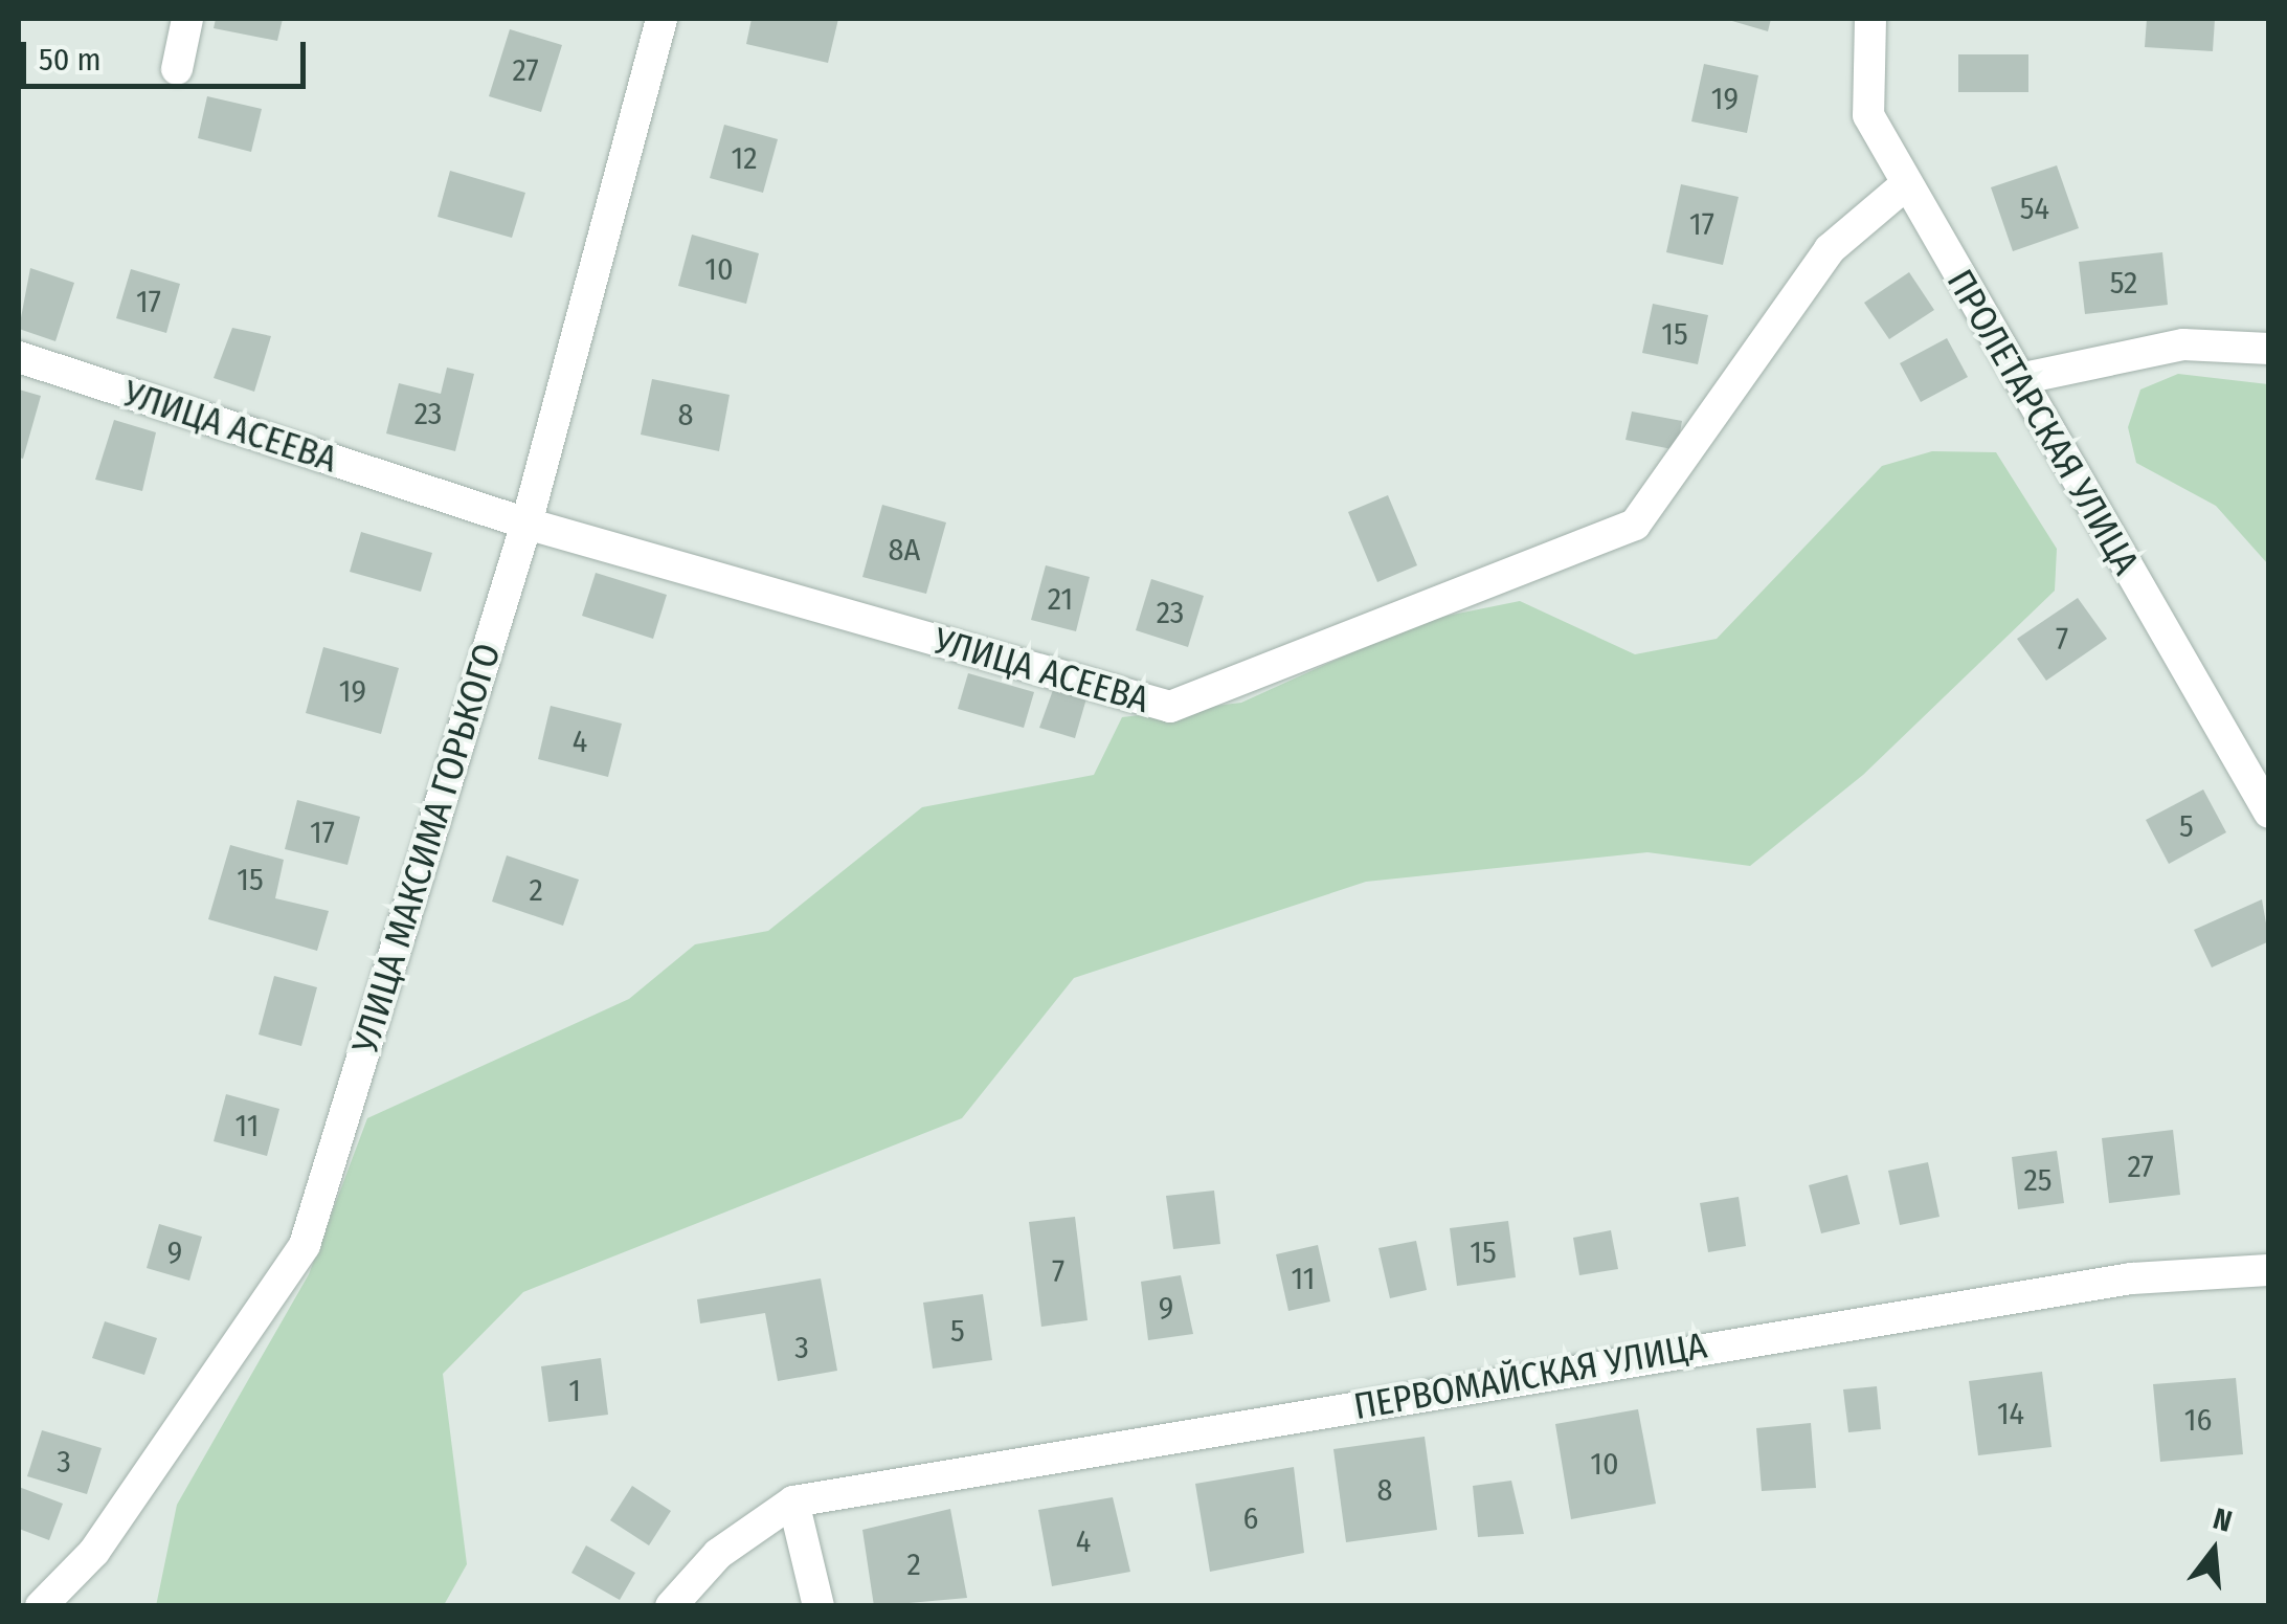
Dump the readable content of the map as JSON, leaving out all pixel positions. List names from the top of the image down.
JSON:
{
  "streets": {
    "street": [
      "ПРОЛЕТАРСКАЯ УЛИЦА",
      "УЛИЦА АСЕЕВА",
      "УЛИЦА МАКСИМА ГОРЬКОГО",
      "ПЕРВОМАЙСКАЯ УЛИЦА"
    ]
  },
  "crossings": [
    ["ПРОЛЕТАРСКАЯ УЛИЦА", "УЛИЦА АСЕЕВА"],
    ["УЛИЦА АСЕЕВА", "УЛИЦА МАКСИМА ГОРЬКОГО"]
  ],
  "house_numbers": [
    "27",
    "19",
    "12",
    "54",
    "17",
    "10",
    "52",
    "17",
    "15",
    "23",
    "8",
    "8А",
    "21",
    "23",
    "7",
    "19",
    "4",
    "5",
    "17",
    "15",
    "2",
    "11",
    "27",
    "25",
    "9",
    "15",
    "7",
    "11",
    "9",
    "5",
    "3",
    "1",
    "14",
    "16",
    "3",
    "10",
    "8",
    "6",
    "4",
    "2"
  ],
  "scale_bar": "50 m",
  "north": "top"
}
